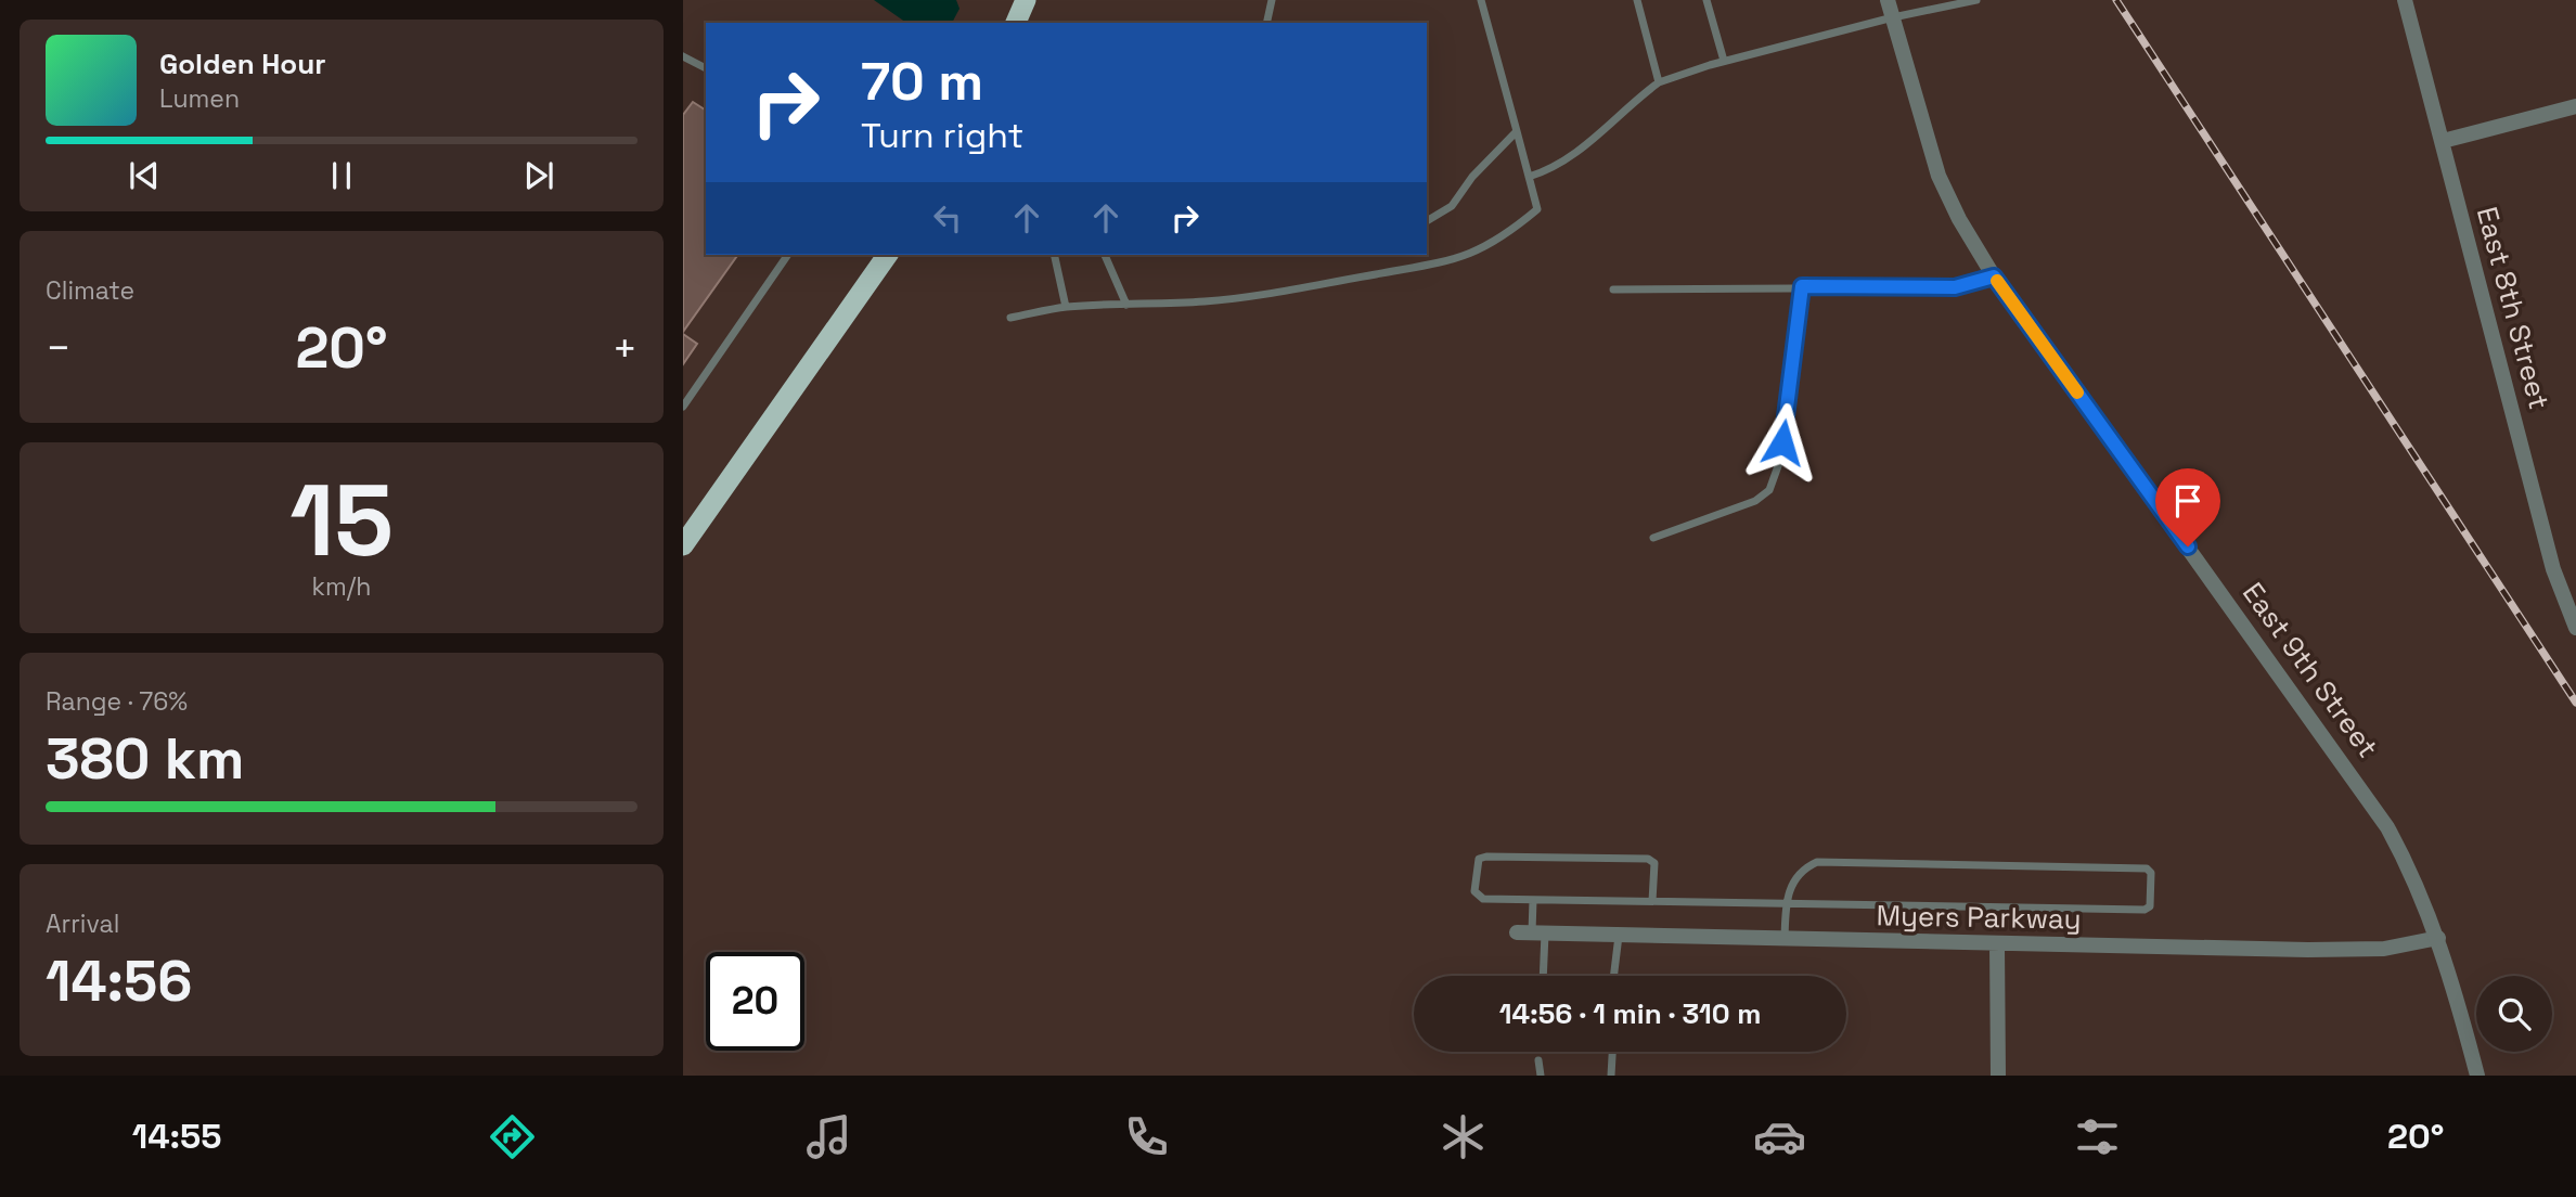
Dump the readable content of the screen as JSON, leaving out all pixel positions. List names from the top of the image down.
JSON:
{
  "streets": {
    "street": ["East 8th Street", "East 9th Street", "Myers Parkway"]
  },
  "crossings": [
    ["East 9th Street", "Myers Parkway"]
  ],
  "page": {
    "turn": ["70 m", "Turn right"],
    "song": ["Golden Hour", "Lumen"],
    "tile": [
      "Climate",
      ["15", "km/h"],
      ["Range · 76%", "380 km"],
      ["Arrival", "14:56"]
    ],
    "heat": ["−", "20°", "+"],
    "limit": "20",
    "trip": "14:56 · 1 min · 310 m",
    "tabs": ["14:55", "20°"]
  }
}
